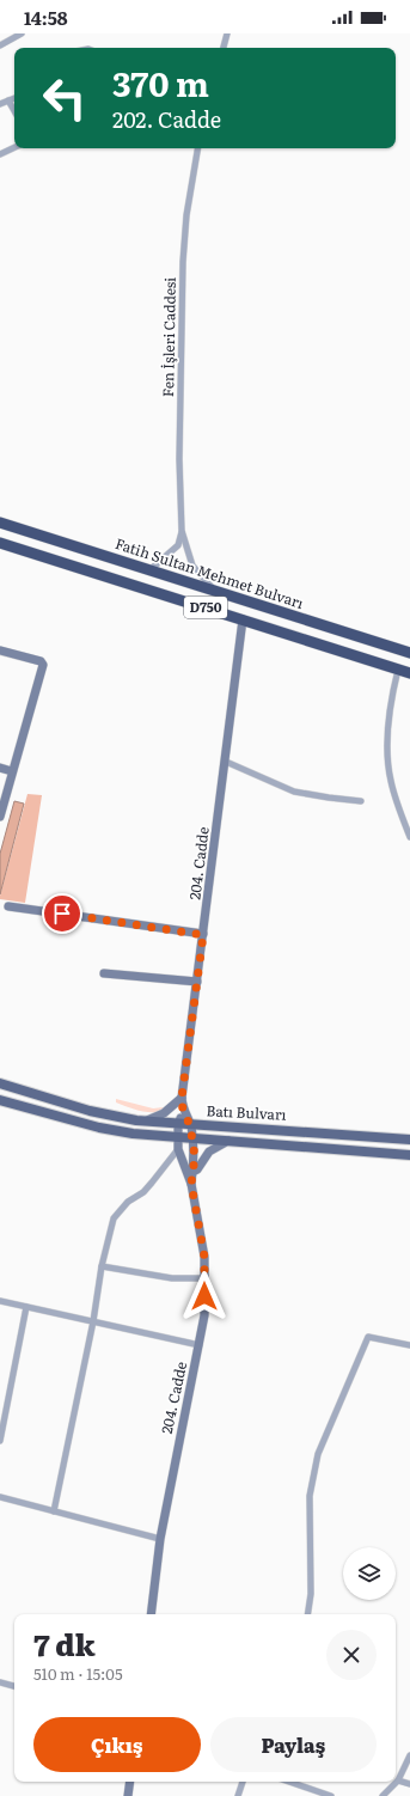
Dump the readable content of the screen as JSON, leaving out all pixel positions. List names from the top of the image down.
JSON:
{
  "streets": {
    "highway": ["Fatih Sultan Mehmet Bulvarı", "D750"],
    "main road": ["Batı Bulvarı"],
    "street": ["Fen İşleri Caddesi", "204. Cadde"]
  },
  "crossings": [
    ["D750", "204. Cadde"],
    ["204. Cadde", "Batı Bulvarı"]
  ],
  "page": {
    "status": "14:58",
    "turn": ["370 m", "202. Cadde"],
    "heading": ["7 dk", "510 m · 15:05"],
    "buttons": ["Çıkış", "Paylaş"]
  }
}
